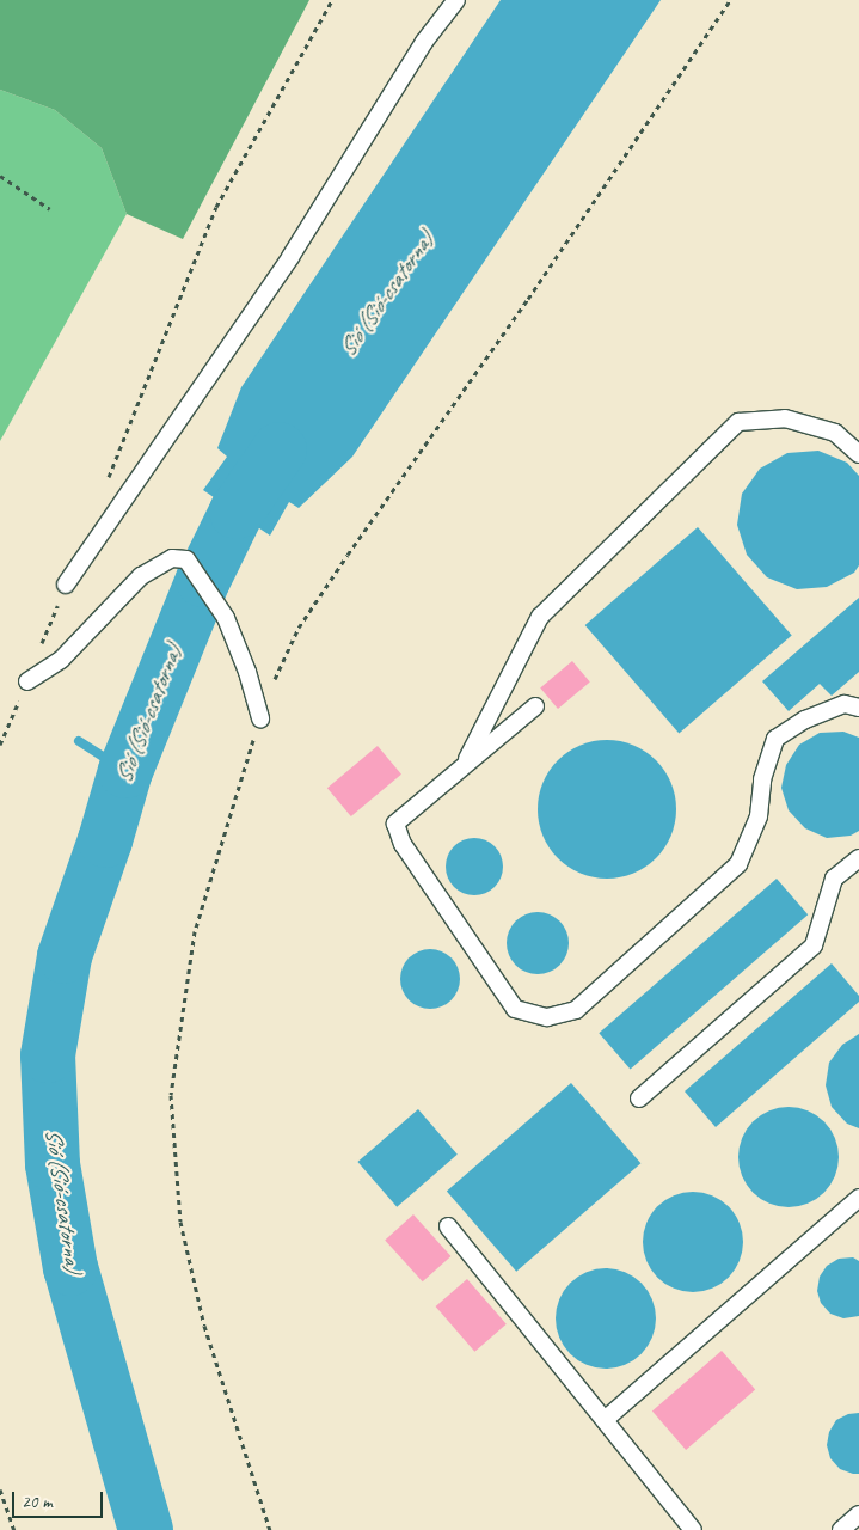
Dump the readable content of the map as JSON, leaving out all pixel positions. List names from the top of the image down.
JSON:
{
  "water": ["Sió (Sió-csatorna)"],
  "scale_bar": "20 m"
}
